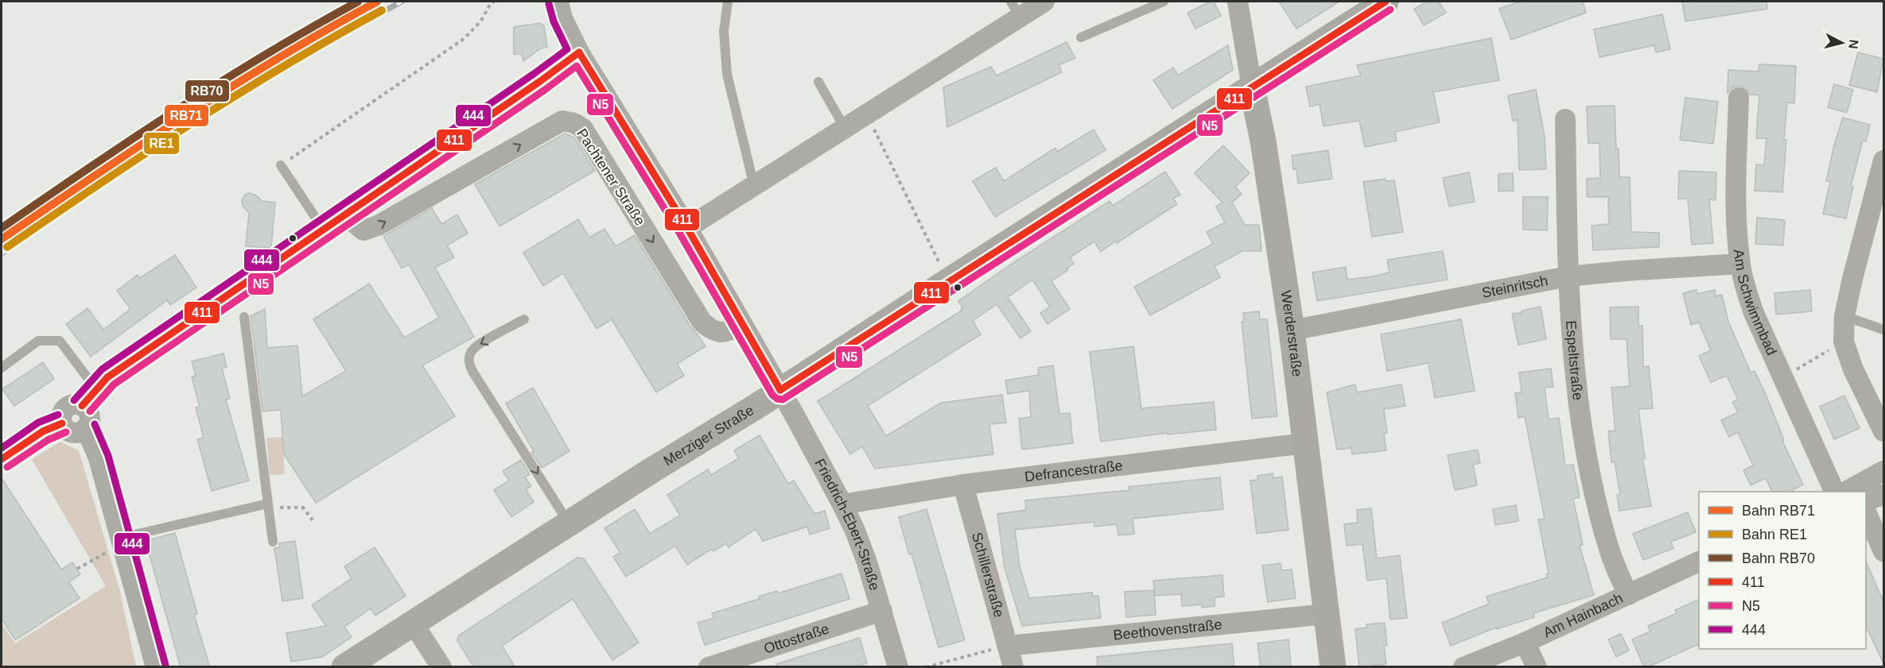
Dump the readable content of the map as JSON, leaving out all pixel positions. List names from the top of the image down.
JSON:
{
  "streets": {
    "main road": ["Werderstraße", "Merziger Straße"],
    "street": [
      "Pachtener Straße",
      "Steinritsch",
      "Am Schwimmbad",
      "Espeltstraße",
      "Defrancestraße",
      "Friedrich-Ebert-Straße",
      "Schillerstraße",
      "Am Hainbach",
      "Beethovenstraße",
      "Ottostraße"
    ]
  },
  "crossings": [
    ["Pachtener Straße", "Friedrich-Ebert-Straße"],
    ["Steinritsch", "Am Schwimmbad"],
    ["Steinritsch", "Werderstraße"],
    ["Steinritsch", "Espeltstraße"],
    ["Werderstraße", "Merziger Straße"],
    ["Werderstraße", "Defrancestraße"],
    ["Werderstraße", "Beethovenstraße"],
    ["Espeltstraße", "Am Hainbach"],
    ["Merziger Straße", "Friedrich-Ebert-Straße"],
    ["Defrancestraße", "Friedrich-Ebert-Straße"],
    ["Defrancestraße", "Schillerstraße"],
    ["Friedrich-Ebert-Straße", "Ottostraße"],
    ["Schillerstraße", "Beethovenstraße"]
  ],
  "lines": [
    "rail line RB71",
    "rail line RB70",
    "transit line 411",
    "transit line 444",
    "transit line N5",
    "rail line RE1"
  ],
  "legend": [
    "Bahn RB71",
    "Bahn RE1",
    "Bahn RB70",
    "411",
    "N5",
    "444"
  ],
  "north": "right"
}
